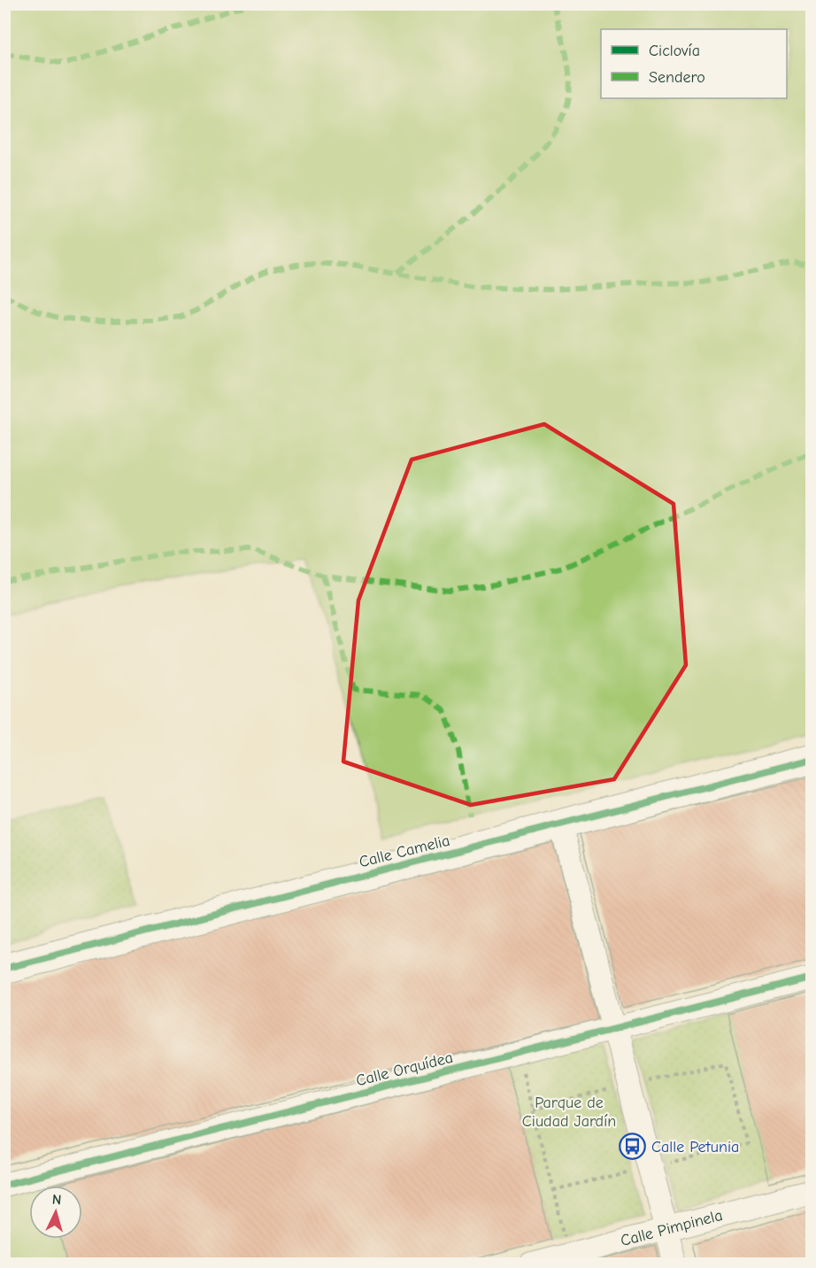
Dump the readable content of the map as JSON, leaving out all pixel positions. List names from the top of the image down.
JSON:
{
  "streets": {
    "street": ["Calle Camelia", "Calle Orquídea", "Calle Pimpinela"]
  },
  "parks": ["Parque de Ciudad Jardín"],
  "places": {
    "bus stop": ["Calle Petunia"]
  },
  "legend": ["Ciclovía", "Sendero"],
  "north": "top"
}
